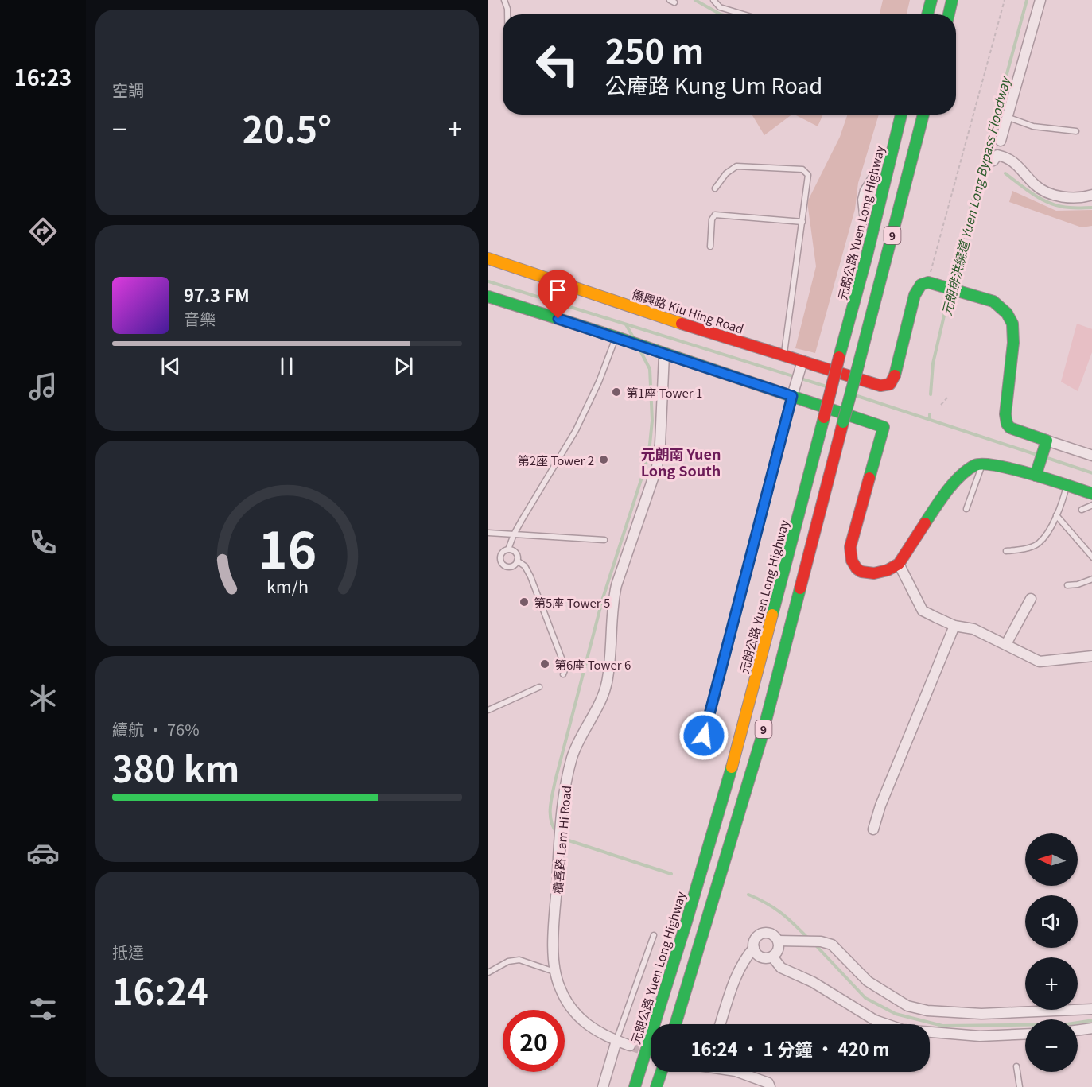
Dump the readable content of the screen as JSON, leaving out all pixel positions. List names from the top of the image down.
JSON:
{
  "streets": {
    "main road": ["元朗公路 Yuen Long Highway", "9", "僑興路 Kiu Hing Road"],
    "street": ["欖喜路 Lam Hi Road"]
  },
  "districts": ["元朗南 Yuen Long South"],
  "water": ["元朗排洪繞道 Yuen Long Bypass Floodway"],
  "places": [
    "第1座 Tower 1",
    "第2座 Tower 2",
    "第5座 Tower 5",
    "第6座 Tower 6"
  ],
  "north": "left",
  "page": {
    "tabs": "16:23",
    "tile": [
      "空調",
      ["續航 · 76%", "380 km"],
      ["抵達", "16:24"]
    ],
    "turn": ["250 m", "公庵路 Kung Um Road"],
    "heat": ["−", "20.5°", "+"],
    "song": ["97.3 FM", "音樂"],
    "map_buttons": ["+", "−"],
    "limit": "20",
    "trip": "16:24 · 1 分鐘 · 420 m",
    "gauge": ["16", "km/h"]
  }
}
